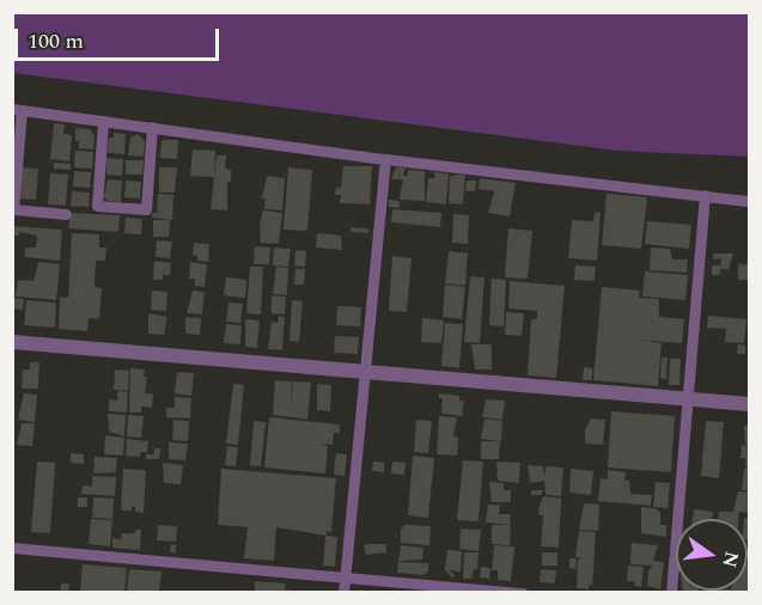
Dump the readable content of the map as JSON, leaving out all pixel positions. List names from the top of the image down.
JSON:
{
  "scale_bar": "100 m",
  "north": "right"
}
